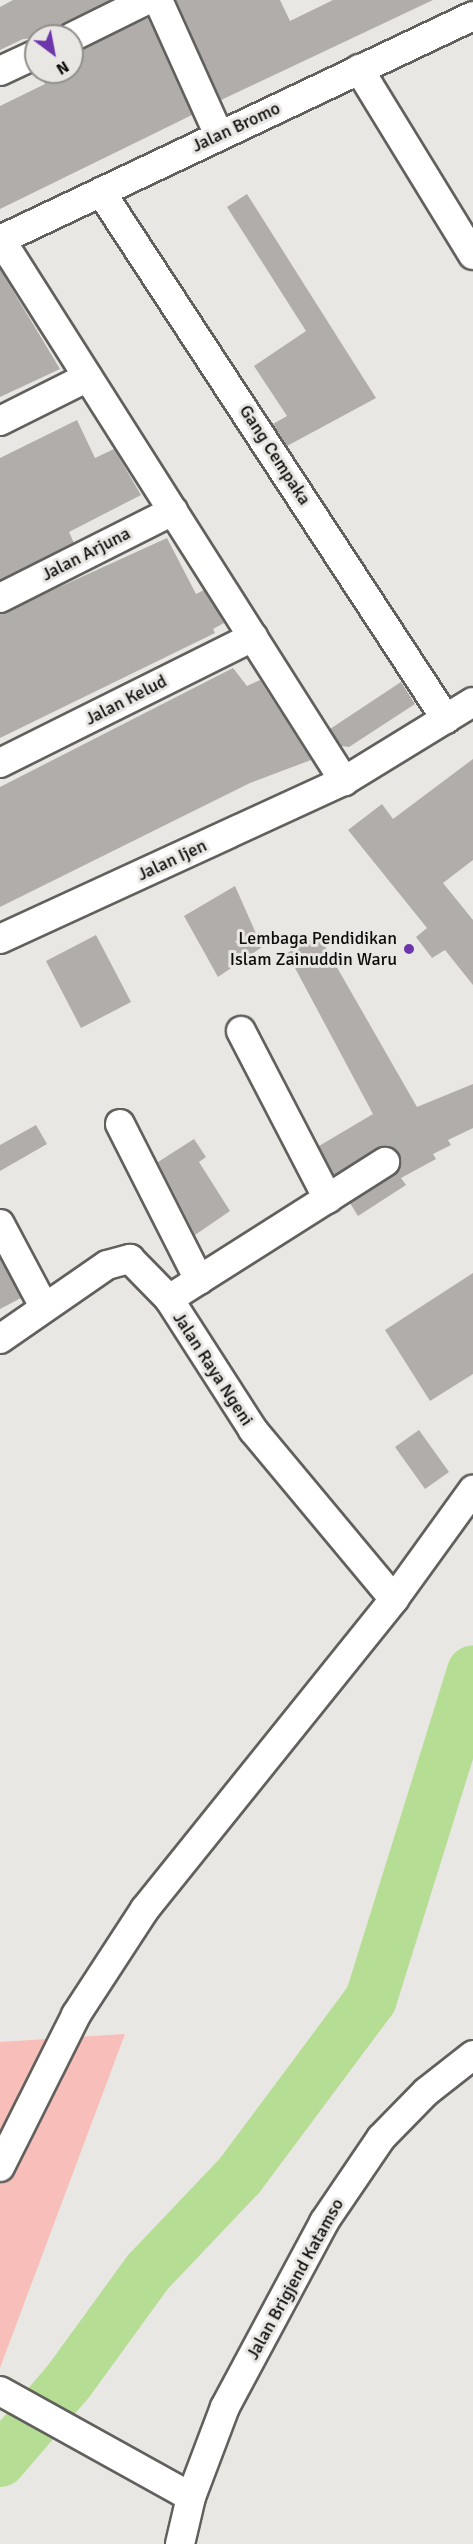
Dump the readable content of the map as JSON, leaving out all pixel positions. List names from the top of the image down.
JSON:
{
  "streets": {
    "street": [
      "Jalan Bromo",
      "Gang Cempaka",
      "Jalan Arjuna",
      "Jalan Kelud",
      "Jalan Ijen",
      "Jalan Raya Ngeni",
      "Jalan Brigjend Katamso"
    ]
  },
  "crossings": [
    ["Jalan Bromo", "Gang Cempaka"],
    ["Gang Cempaka", "Jalan Ijen"]
  ],
  "places": ["Lembaga Pendidikan Islam Zainuddin Waru"],
  "north": "bottom right"
}
